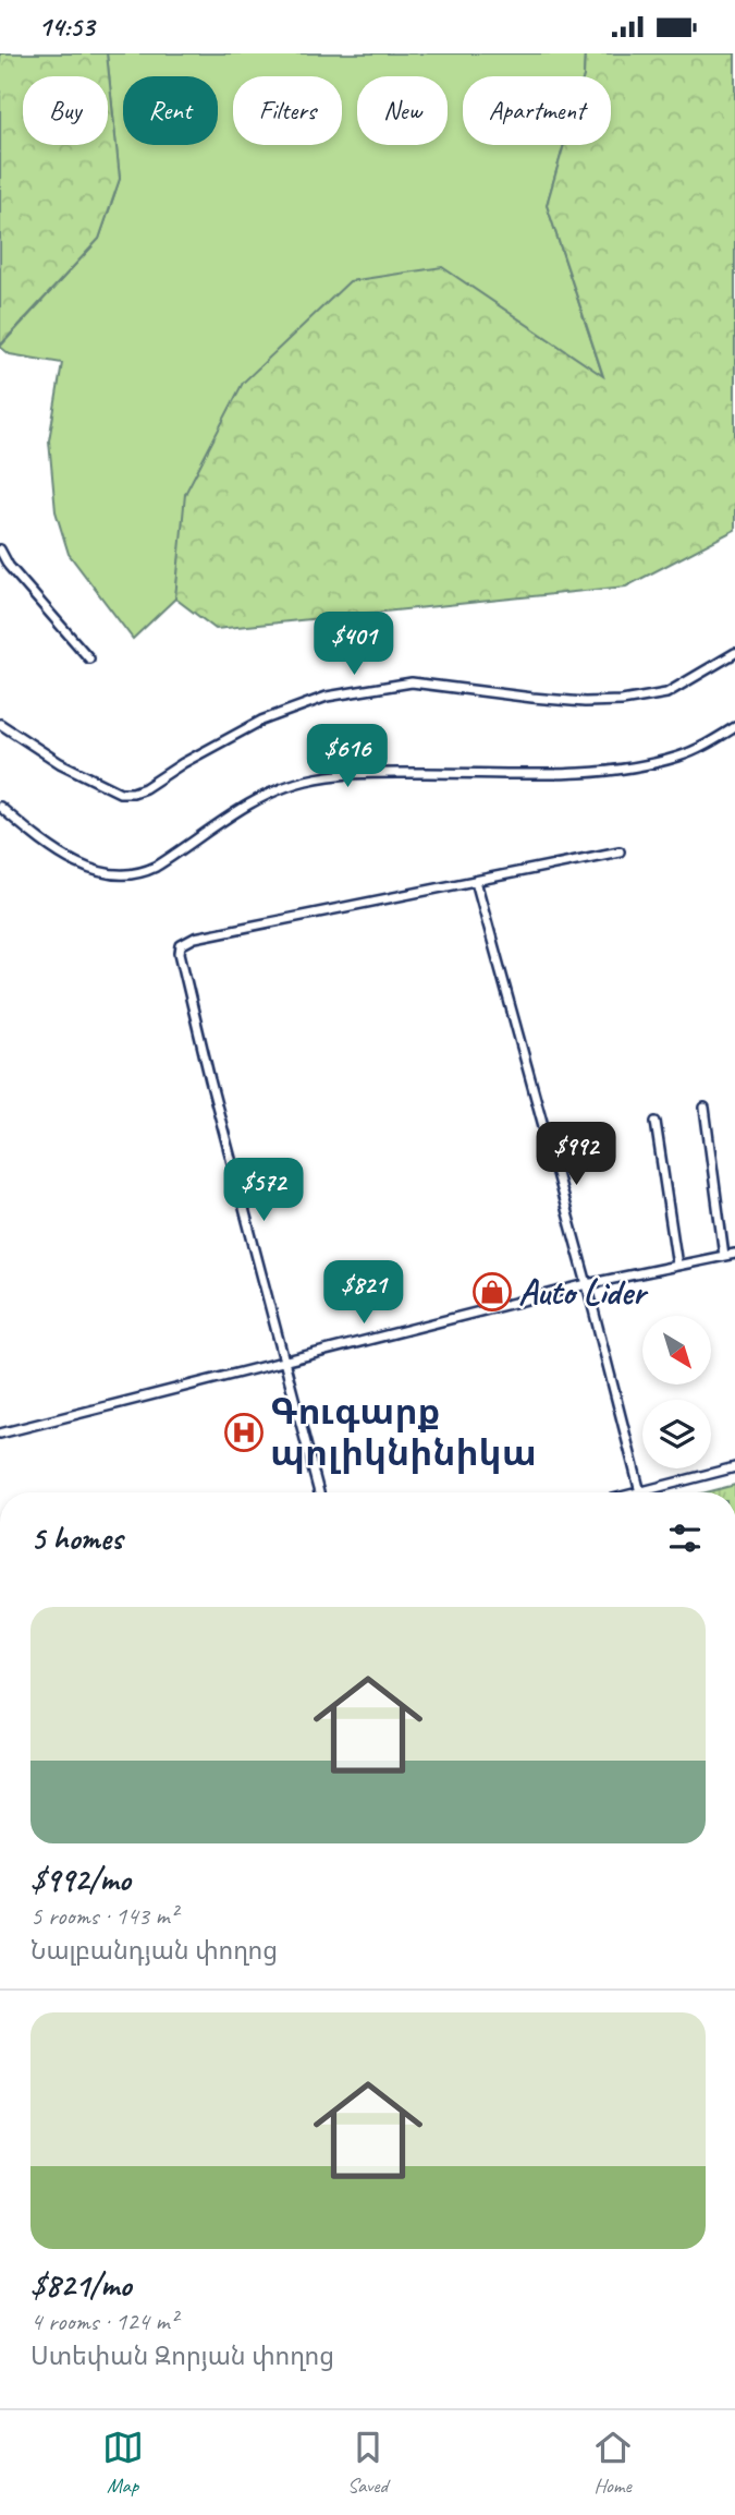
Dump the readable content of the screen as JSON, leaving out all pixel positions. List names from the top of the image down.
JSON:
{
  "places": {
    "shop": ["Auto Lider"],
    "hospital": ["Գուգարք պոլիկնինիկա"]
  },
  "north": "bottom right",
  "page": {
    "status": "14:53",
    "chip": [
      "Buy",
      "Rent",
      "Filters",
      "New",
      "Apartment"
    ],
    "price": [
      "$401",
      "$616",
      "$992",
      "$572",
      "$821"
    ],
    "heading": "5 homes",
    "list": [
      {
        "name": "$992/mo",
        "note": "5 rooms · 143 m² · Նալբանդյան փողոց"
      },
      {
        "name": "$821/mo",
        "note": "4 rooms · 124 m² · Ստեփան Զորյան փողոց"
      }
    ],
    "tabs": ["Map", "Saved", "Home"]
  }
}
